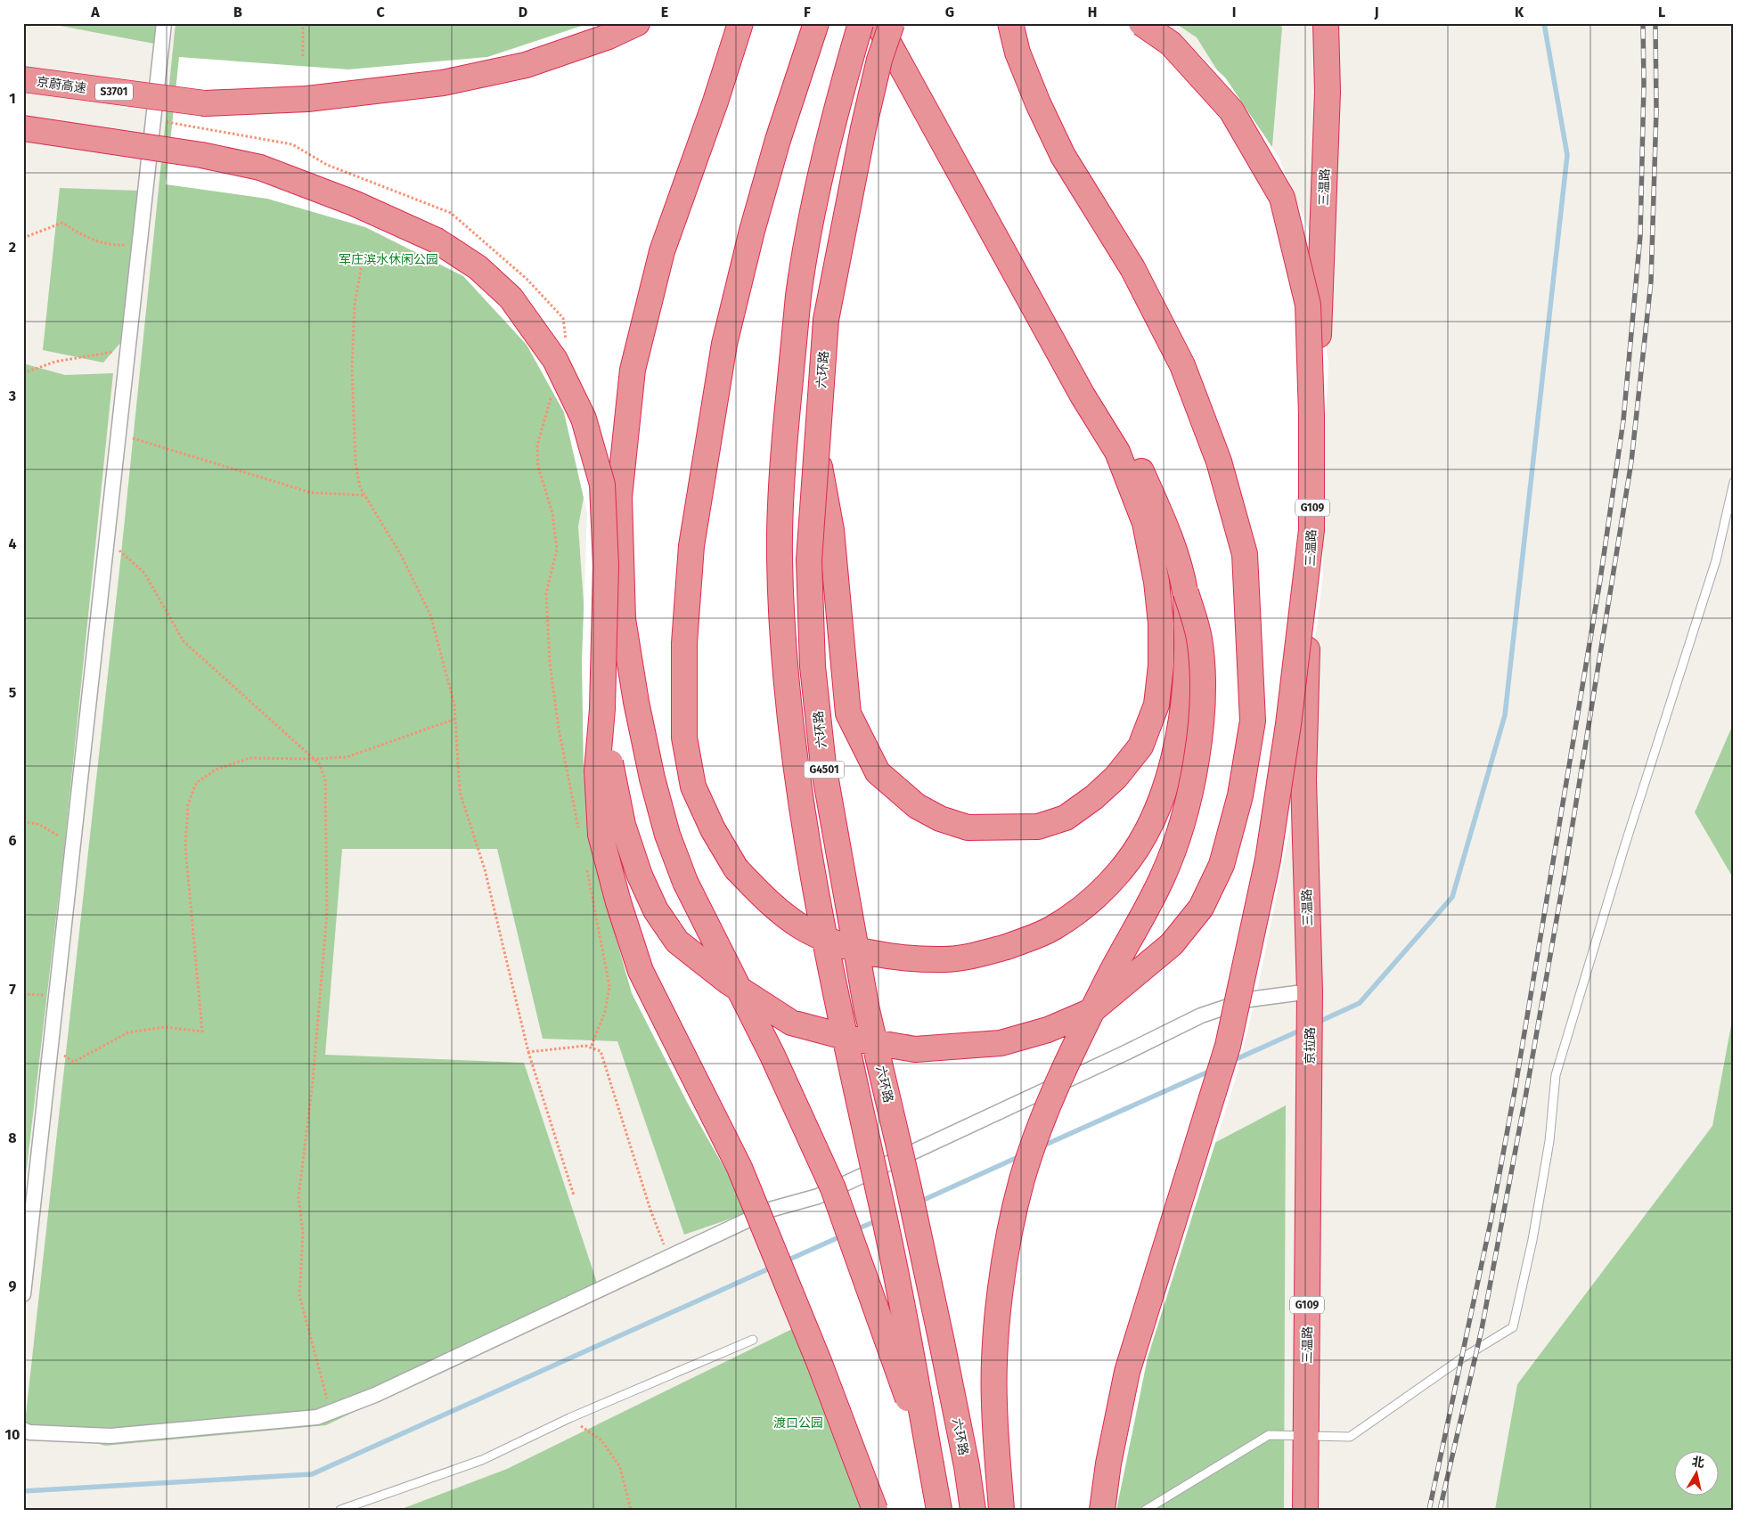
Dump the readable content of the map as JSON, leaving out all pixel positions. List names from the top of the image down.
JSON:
{
  "streets": {
    "highway": [
      "京蔚高速",
      "S3701",
      "三温路",
      "六环路",
      "G109",
      "G4501",
      "京拉路"
    ]
  },
  "crossings": [
    ["三温路", "京拉路"]
  ],
  "parks": ["军庄滨水休闲公园", "渡口公园"],
  "north": "top",
  "grid": {
    "columns": [
      "A",
      "B",
      "C",
      "D",
      "E",
      "F",
      "G",
      "H",
      "I",
      "J",
      "K",
      "L"
    ],
    "rows": [
      "1",
      "2",
      "3",
      "4",
      "5",
      "6",
      "7",
      "8",
      "9",
      "10"
    ]
  }
}
